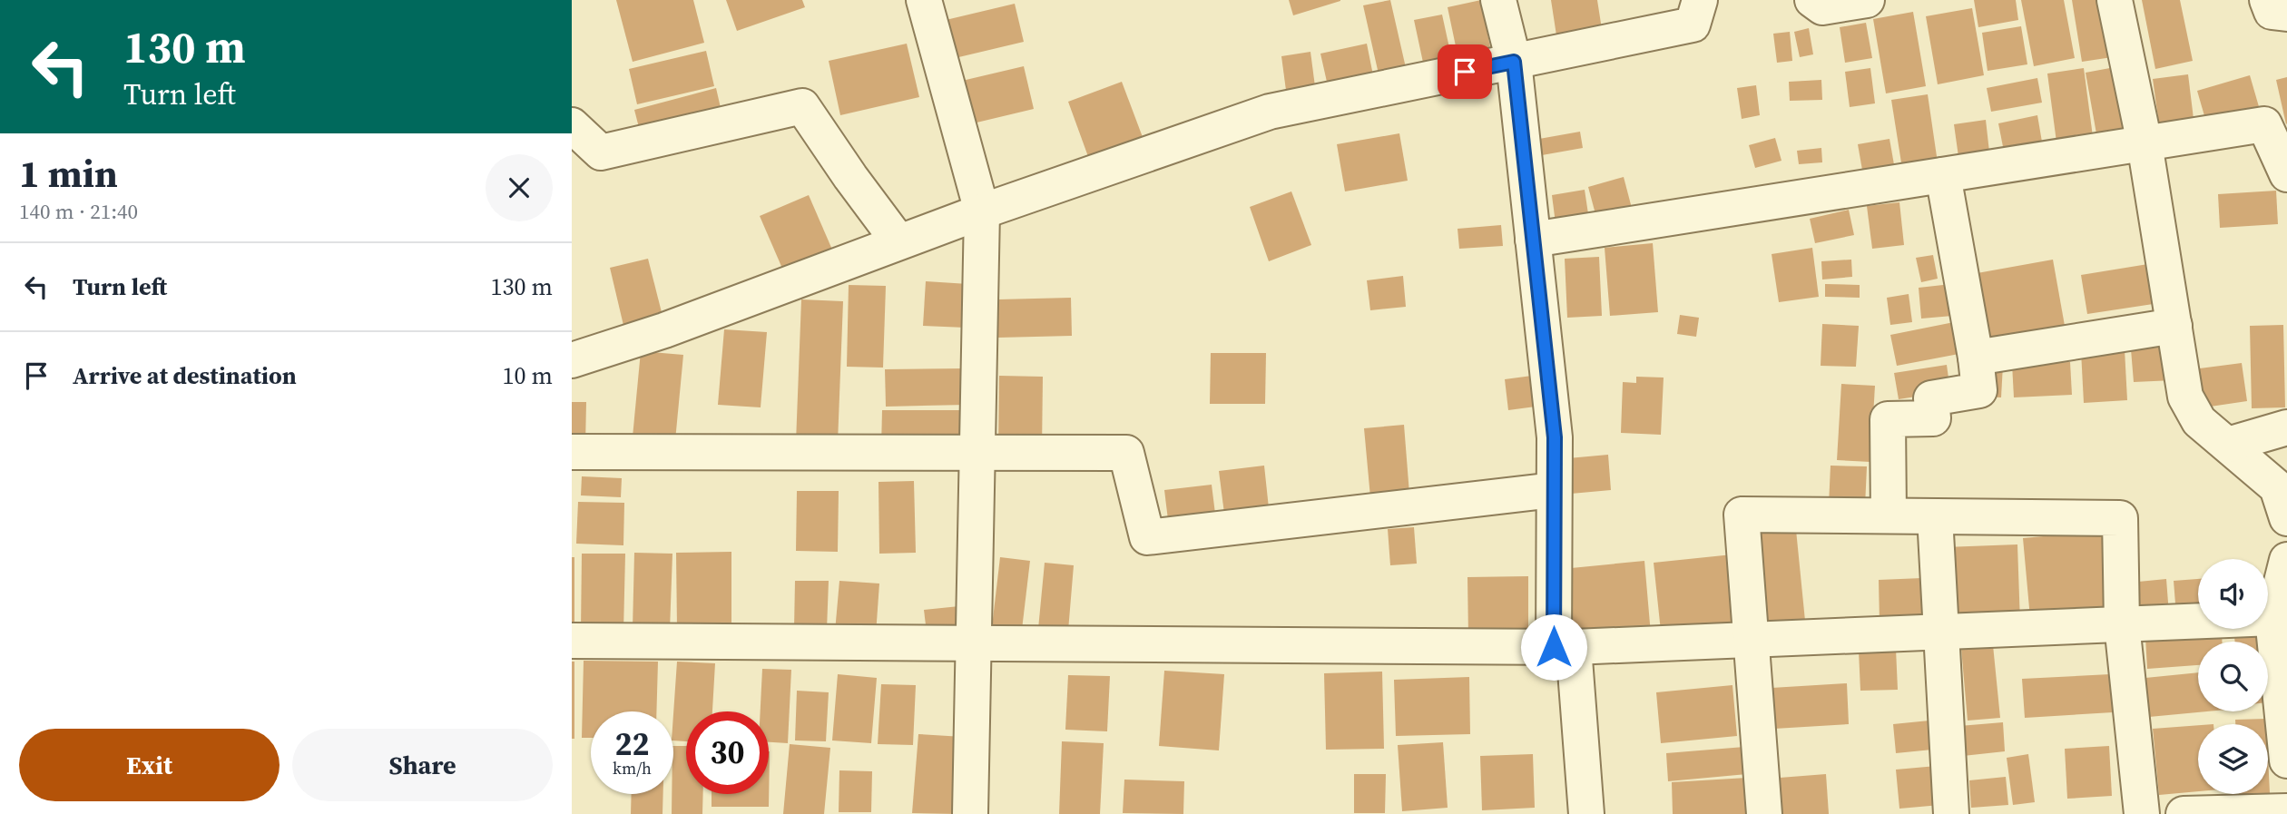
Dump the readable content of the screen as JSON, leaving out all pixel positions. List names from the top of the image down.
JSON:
{
  "page": {
    "turn": ["130 m", "Turn left"],
    "heading": ["1 min", "140 m · 21:40"],
    "list": [
      {
        "name": "Turn left",
        "value": "130 m"
      },
      {
        "name": "Arrive at destination",
        "value": "10 m"
      }
    ],
    "speed": "22 km/h",
    "limit": "30",
    "buttons": ["Exit", "Share"]
  }
}
